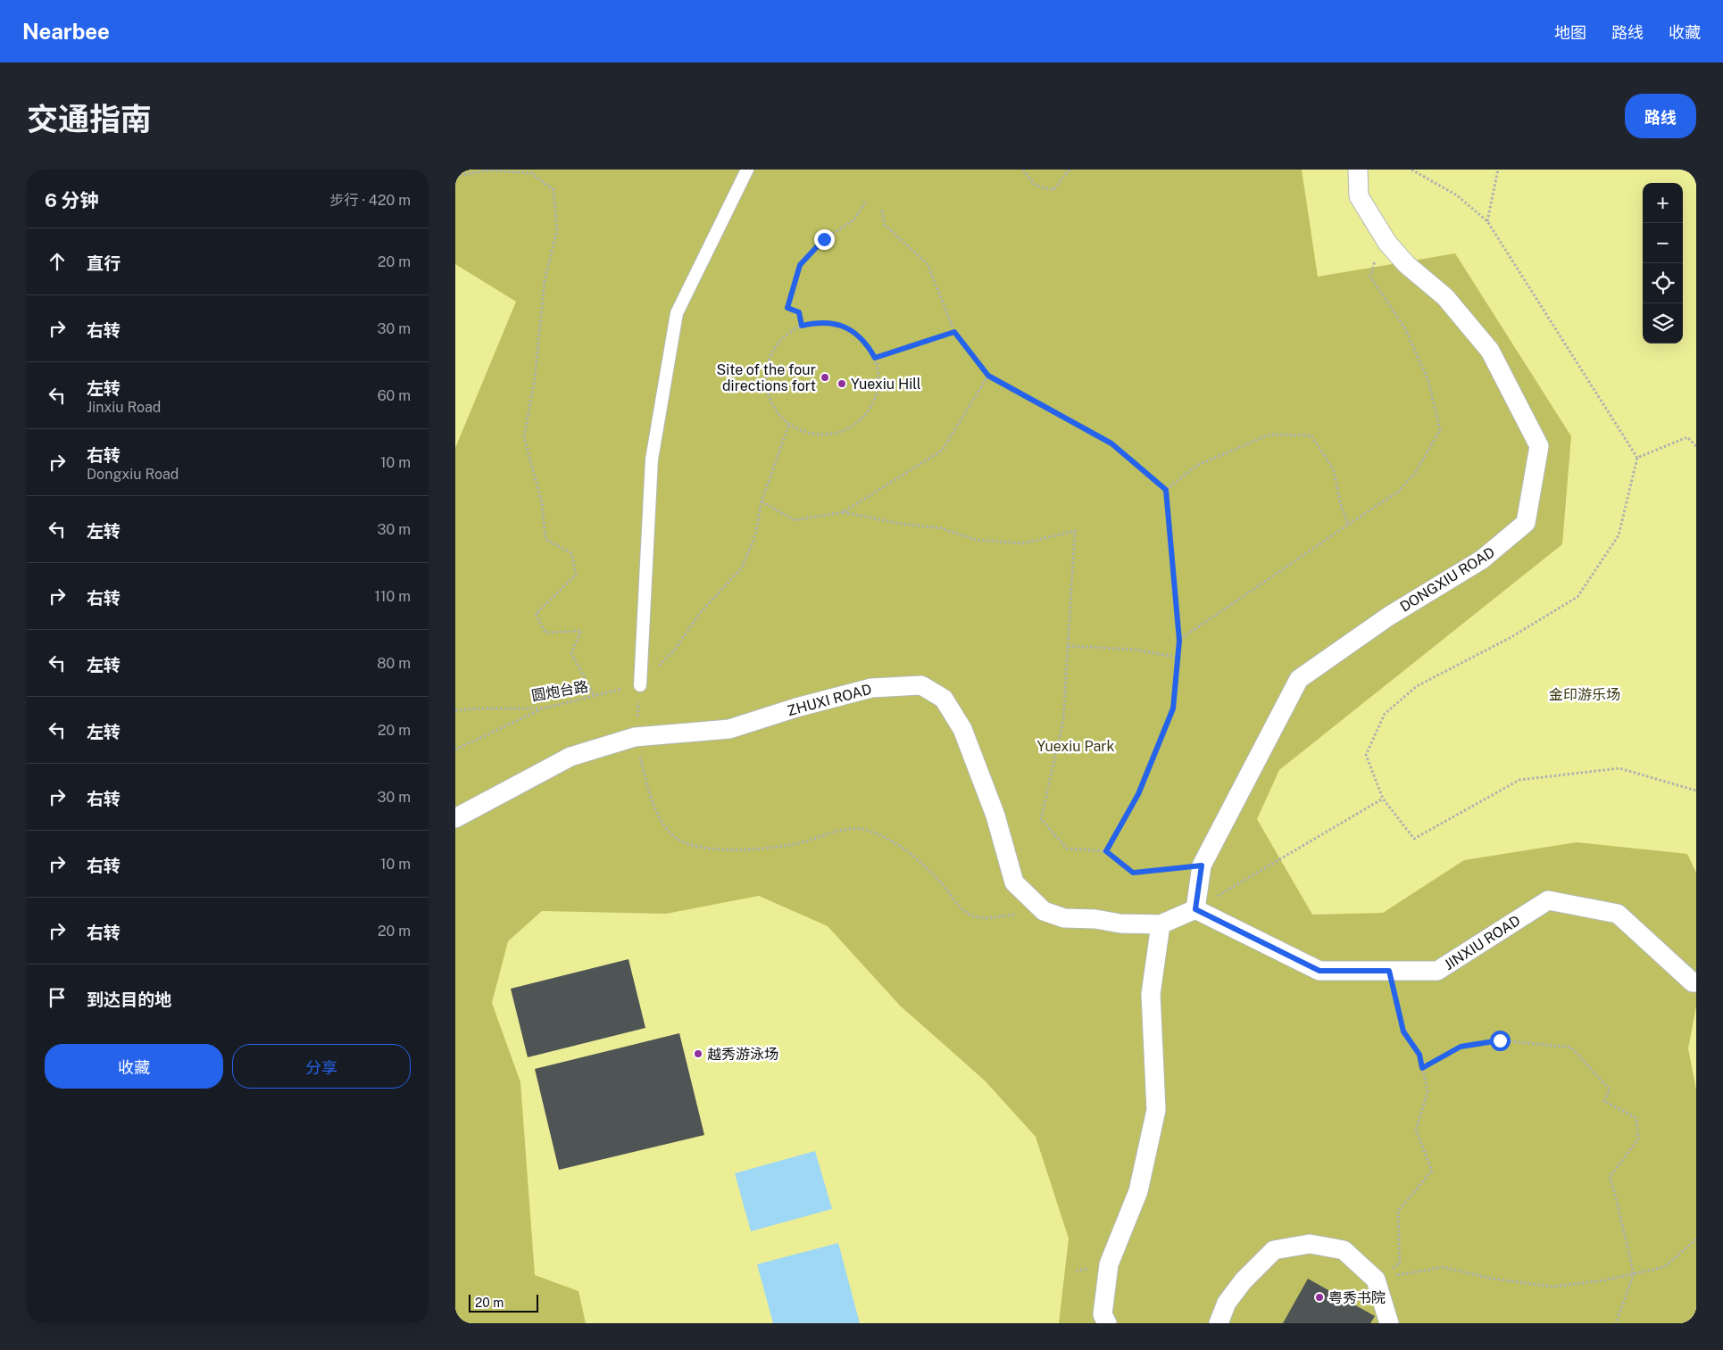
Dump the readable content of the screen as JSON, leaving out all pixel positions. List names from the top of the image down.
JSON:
{
  "streets": {
    "street": ["DONGXIU ROAD", "ZHUXI ROAD", "JINXIU ROAD"],
    "path": ["圆炮台路"]
  },
  "crossings": [
    ["DONGXIU ROAD", "JINXIU ROAD"]
  ],
  "parks": ["金印游乐场", "Yuexiu Park"],
  "places": [
    "Site of the four directions fort",
    "Yuexiu Hill",
    "越秀游泳场",
    "粤秀书院"
  ],
  "scale_bar": "20 m",
  "page": {
    "header": "Nearbee",
    "nav": ["地图", "路线", "收藏"],
    "title": "交通指南",
    "buttons": [
      "路线",
      ["收藏", "分享"]
    ],
    "heading": ["6 分钟", "步行 · 420 m"],
    "map_buttons": ["+", "−"],
    "list": [
      ["直行", "20 m"],
      ["右转", "30 m"],
      ["左转", "Jinxiu Road", "60 m"],
      ["右转", "Dongxiu Road", "10 m"],
      ["左转", "30 m"],
      ["右转", "110 m"],
      ["左转", "80 m"],
      ["左转", "20 m"],
      ["右转", "30 m"],
      ["右转", "10 m"],
      ["右转", "20 m"],
      "到达目的地"
    ],
    "scale": "20 m"
  }
}
